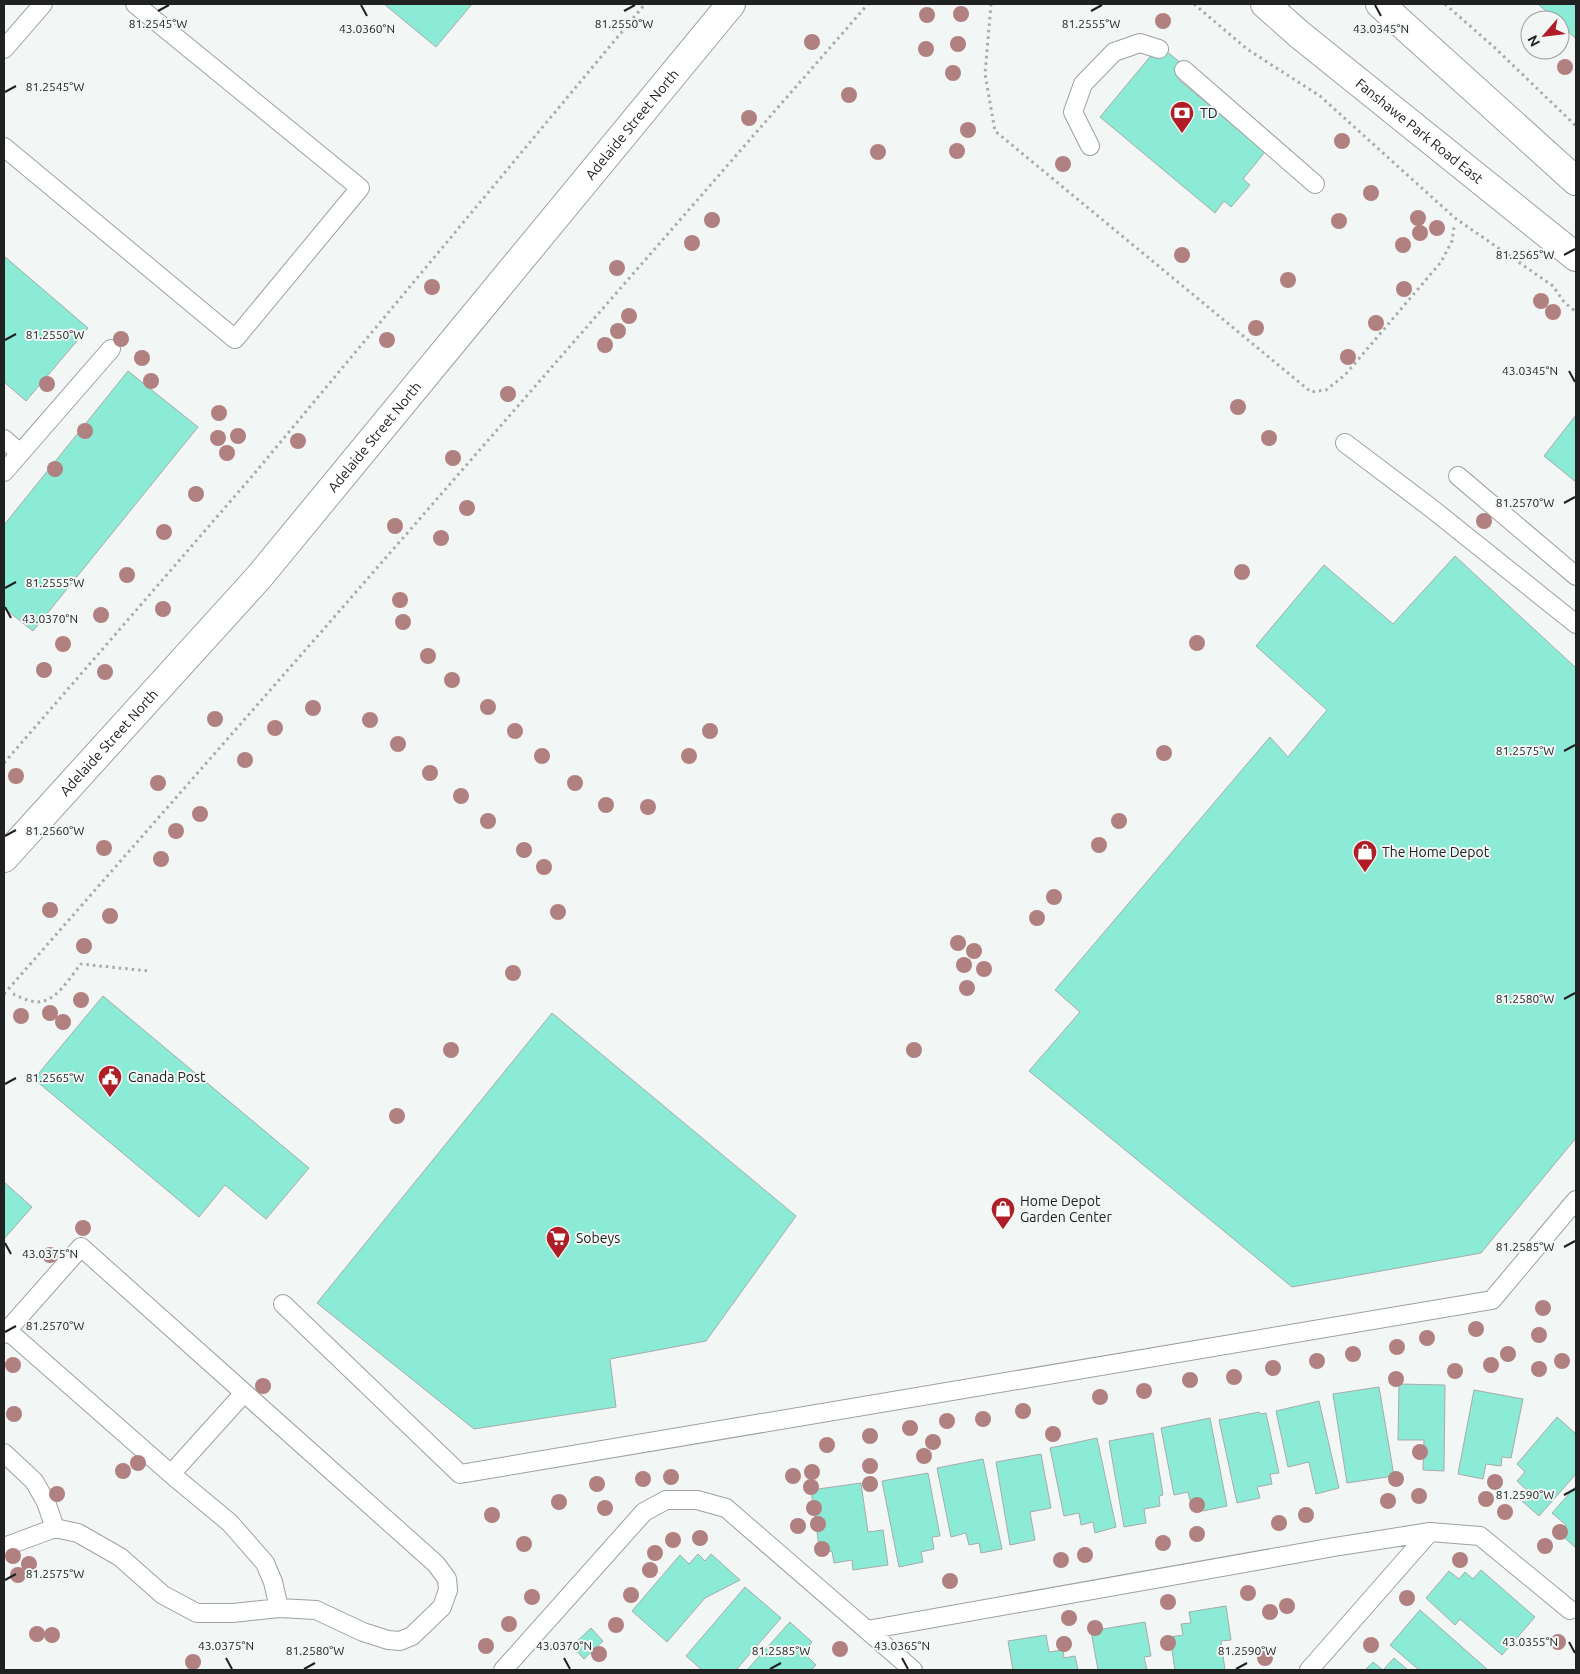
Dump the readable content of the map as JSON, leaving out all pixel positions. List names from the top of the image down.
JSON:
{
  "streets": {
    "main road": ["Adelaide Street North", "Fanshawe Park Road East"]
  },
  "places": {
    "bank": ["TD"],
    "shop": ["The Home Depot", "Home Depot Garden Center"],
    "public building": ["Canada Post"],
    "supermarket": ["Sobeys"]
  },
  "north": "bottom left",
  "coordinates": [
    "81.2545°W",
    "81.2550°W",
    "81.2555°W",
    "43.0360°N",
    "43.0345°N",
    "81.2565°W",
    "81.2570°W",
    "43.0370°N",
    "81.2575°W",
    "81.2560°W",
    "81.2580°W",
    "81.2585°W",
    "43.0375°N",
    "81.2590°W",
    "43.0355°N",
    "43.0365°N"
  ]
}
